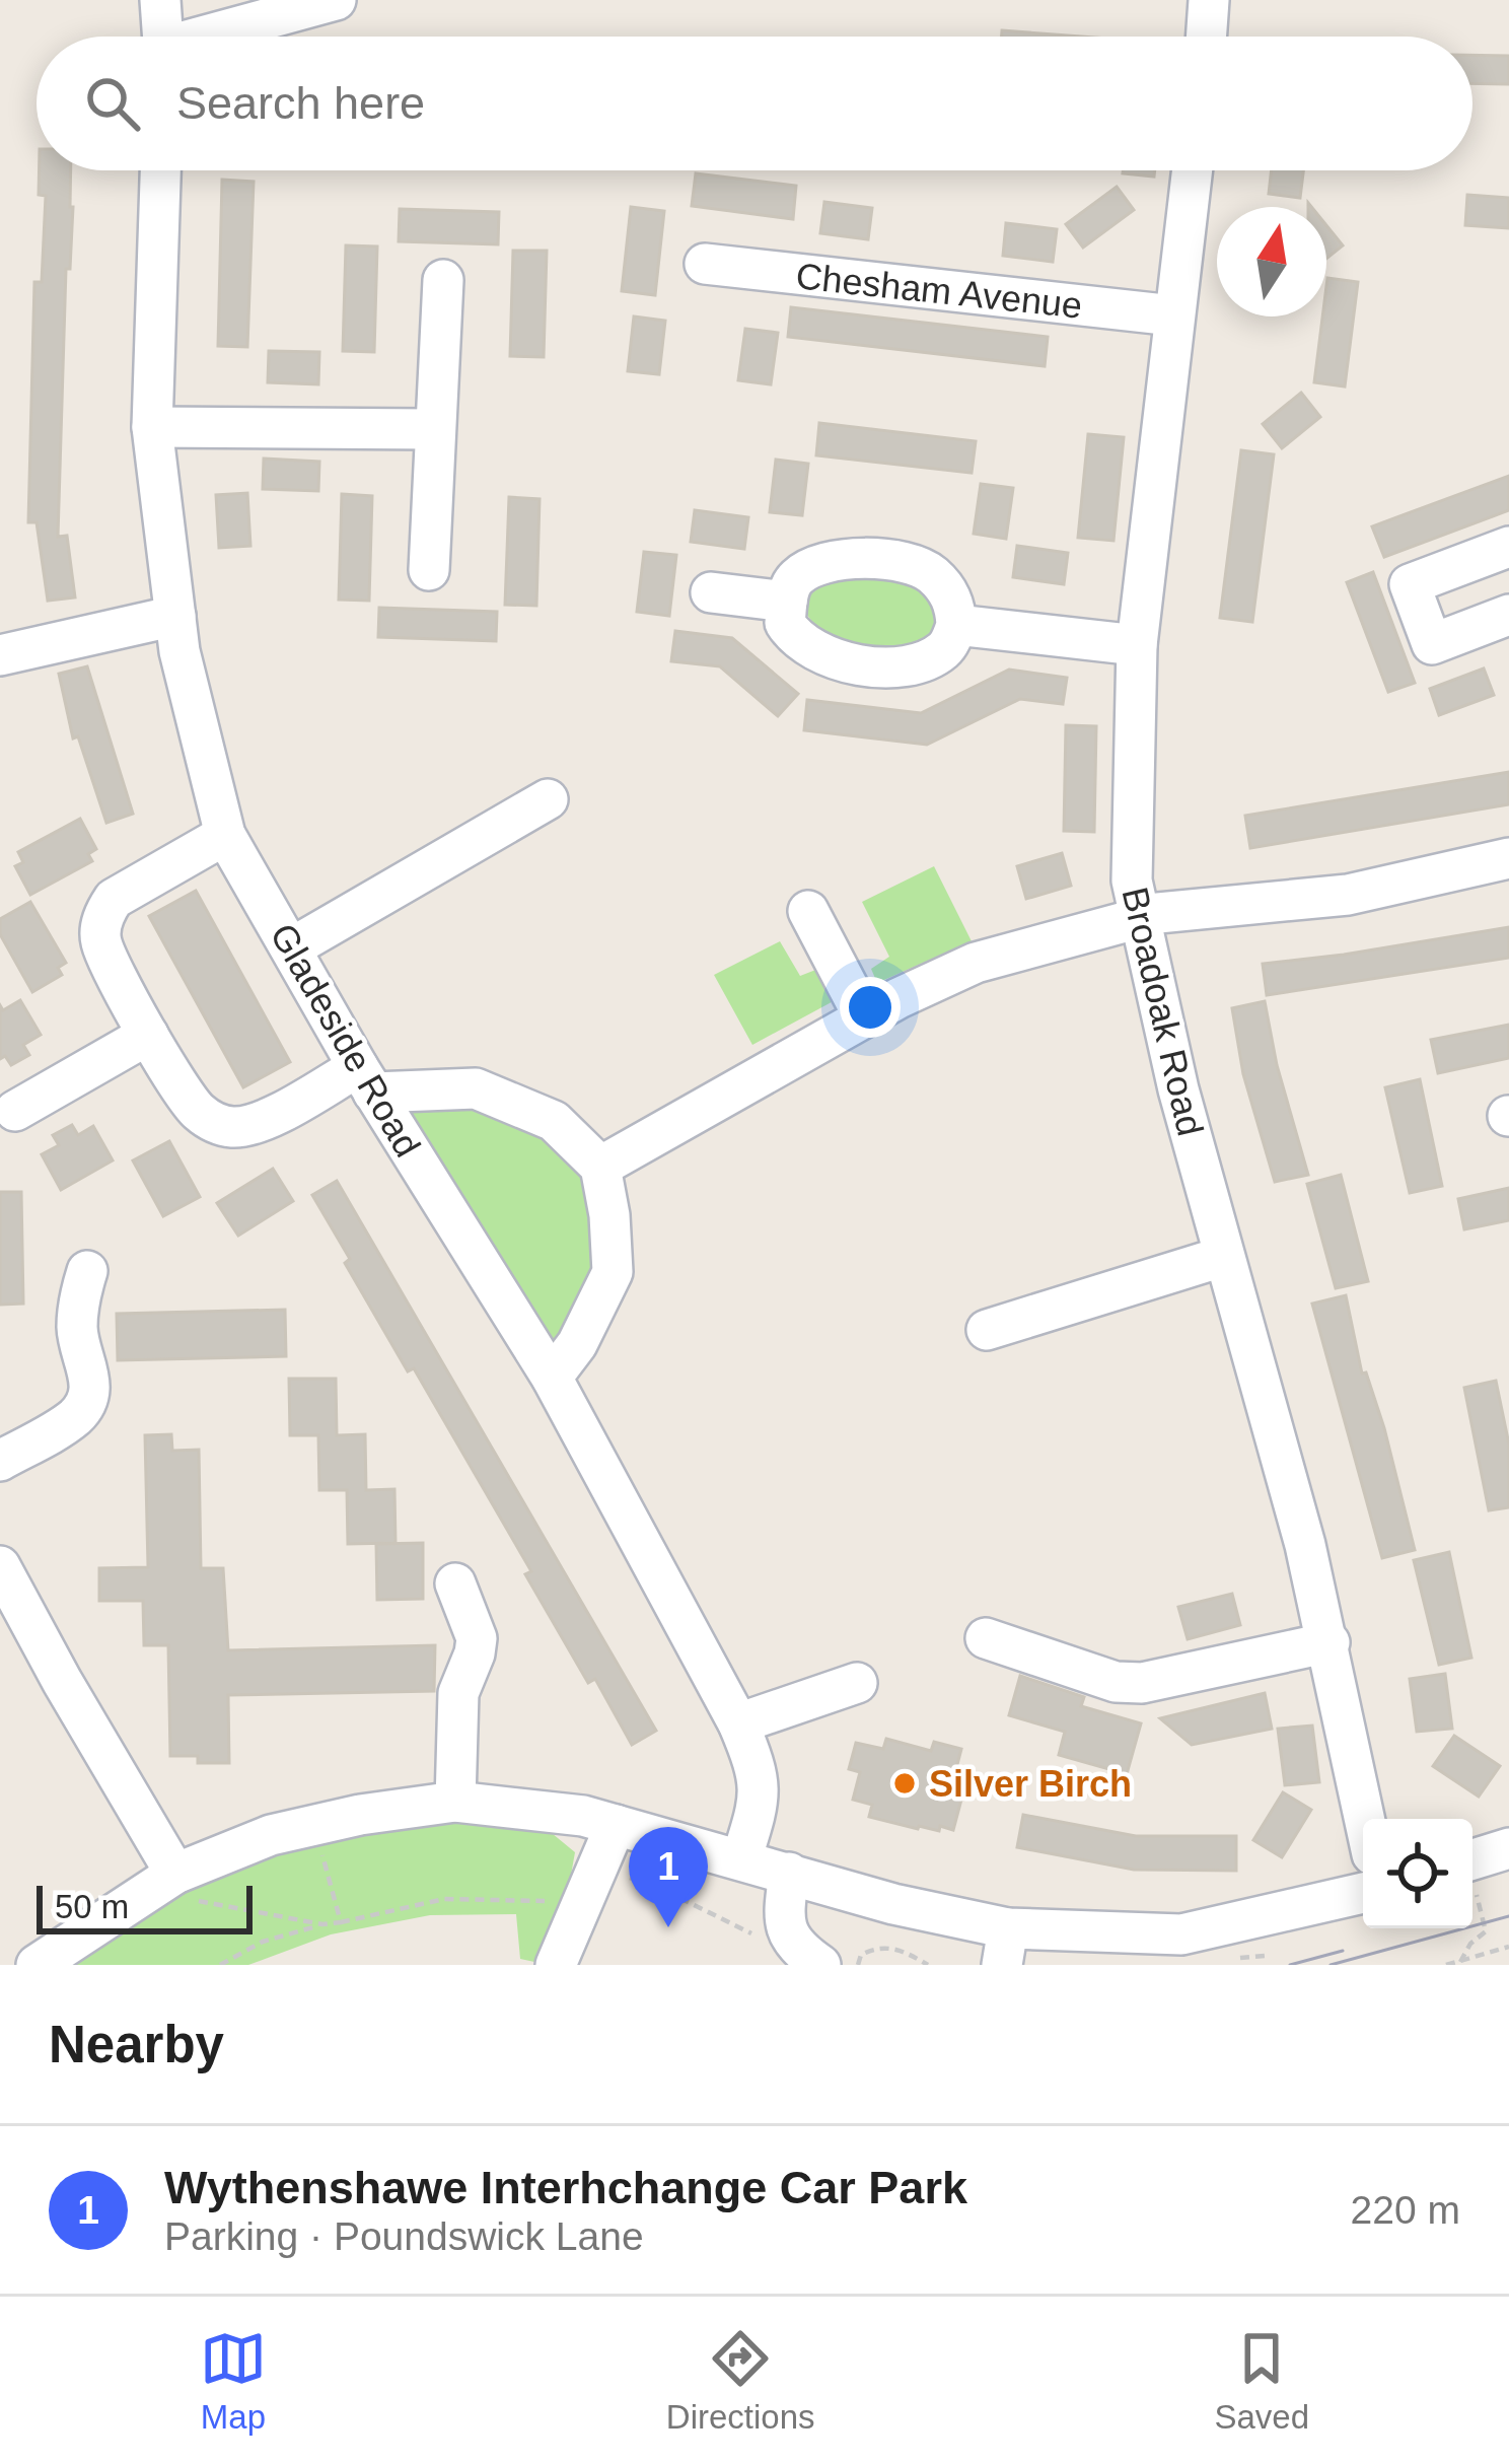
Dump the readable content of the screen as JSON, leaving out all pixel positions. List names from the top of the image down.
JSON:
{
  "streets": {
    "street": ["Chesham Avenue", "Broadoak Road", "Gladeside Road"]
  },
  "crossings": [
    ["Chesham Avenue", "Broadoak Road"]
  ],
  "places": ["Silver Birch"],
  "scale_bar": "50 m",
  "north": "top",
  "page": {
    "search": "Search here",
    "pins": "1",
    "scale": "50 m",
    "heading": "Nearby",
    "list": [
      {
        "mark": "1",
        "name": "Wythenshawe Interhchange Car Park",
        "note": "Parking · Poundswick Lane",
        "value": "220 m"
      }
    ],
    "nav": ["Map", "Directions", "Saved"]
  }
}
